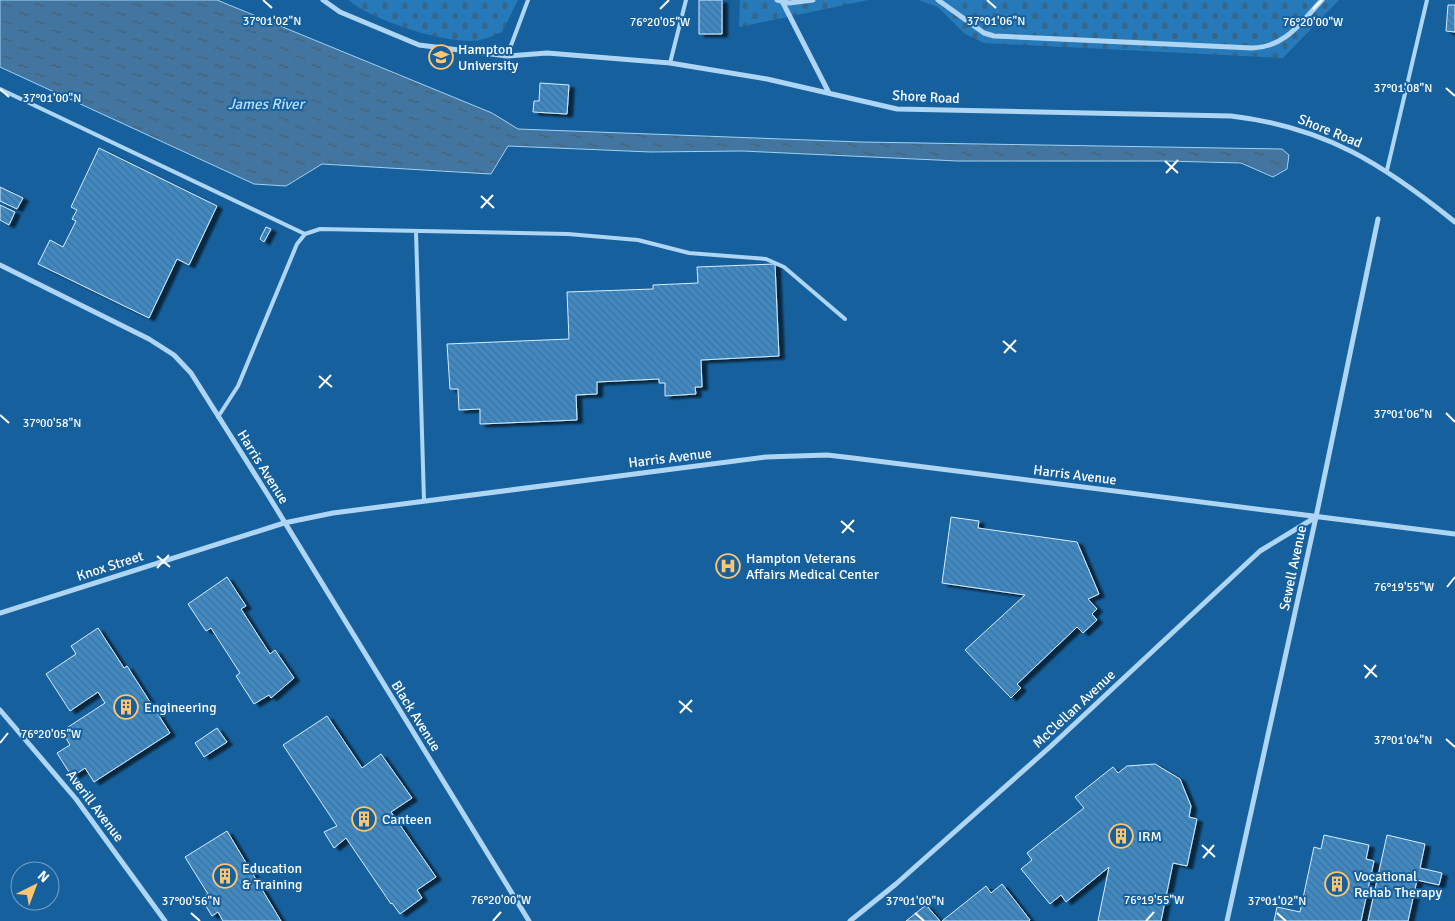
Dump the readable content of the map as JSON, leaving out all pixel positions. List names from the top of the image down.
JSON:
{
  "streets": {
    "street": [
      "Shore Road",
      "Harris Avenue",
      "Knox Street",
      "Sewell Avenue",
      "McClellan Avenue",
      "Black Avenue",
      "Averill Avenue"
    ]
  },
  "crossings": [
    ["Harris Avenue", "Knox Street"],
    ["Harris Avenue", "Sewell Avenue"],
    ["Harris Avenue", "McClellan Avenue"],
    ["Harris Avenue", "Black Avenue"],
    ["Knox Street", "Black Avenue"],
    ["Sewell Avenue", "McClellan Avenue"]
  ],
  "water": ["James River"],
  "places": {
    "school or university": ["Hampton University"],
    "hospital": ["Hampton Veterans Affairs Medical Center"],
    "building": [
      "Engineering",
      "Canteen",
      "IRM",
      "Education & Training",
      "Vocational Rehab Therapy"
    ]
  },
  "north": "top right",
  "coordinates": [
    "37°01'02\"N",
    "37°01'06\"N",
    "76°20'05\"W",
    "76°20'00\"W",
    "37°01'08\"N",
    "37°01'00\"N",
    "37°00'58\"N",
    "76°19'55\"W",
    "37°01'04\"N",
    "37°00'56\"N"
  ]
}
